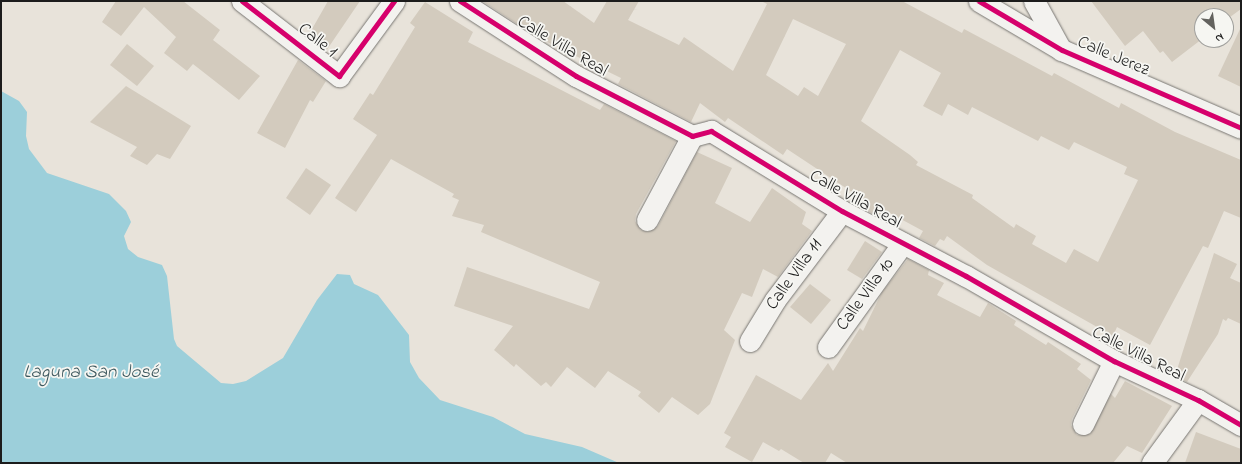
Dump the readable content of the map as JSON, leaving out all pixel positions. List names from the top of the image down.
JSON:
{
  "streets": {
    "street": [
      "Calle 1",
      "Calle Villa Real",
      "Calle Jerez",
      "Calle Villa 11",
      "Calle Villa 10"
    ]
  },
  "crossings": [
    ["Calle Villa Real", "Calle Villa 11"],
    ["Calle Villa Real", "Calle Villa 10"]
  ],
  "water": ["Laguna San José"],
  "north": "bottom right"
}
